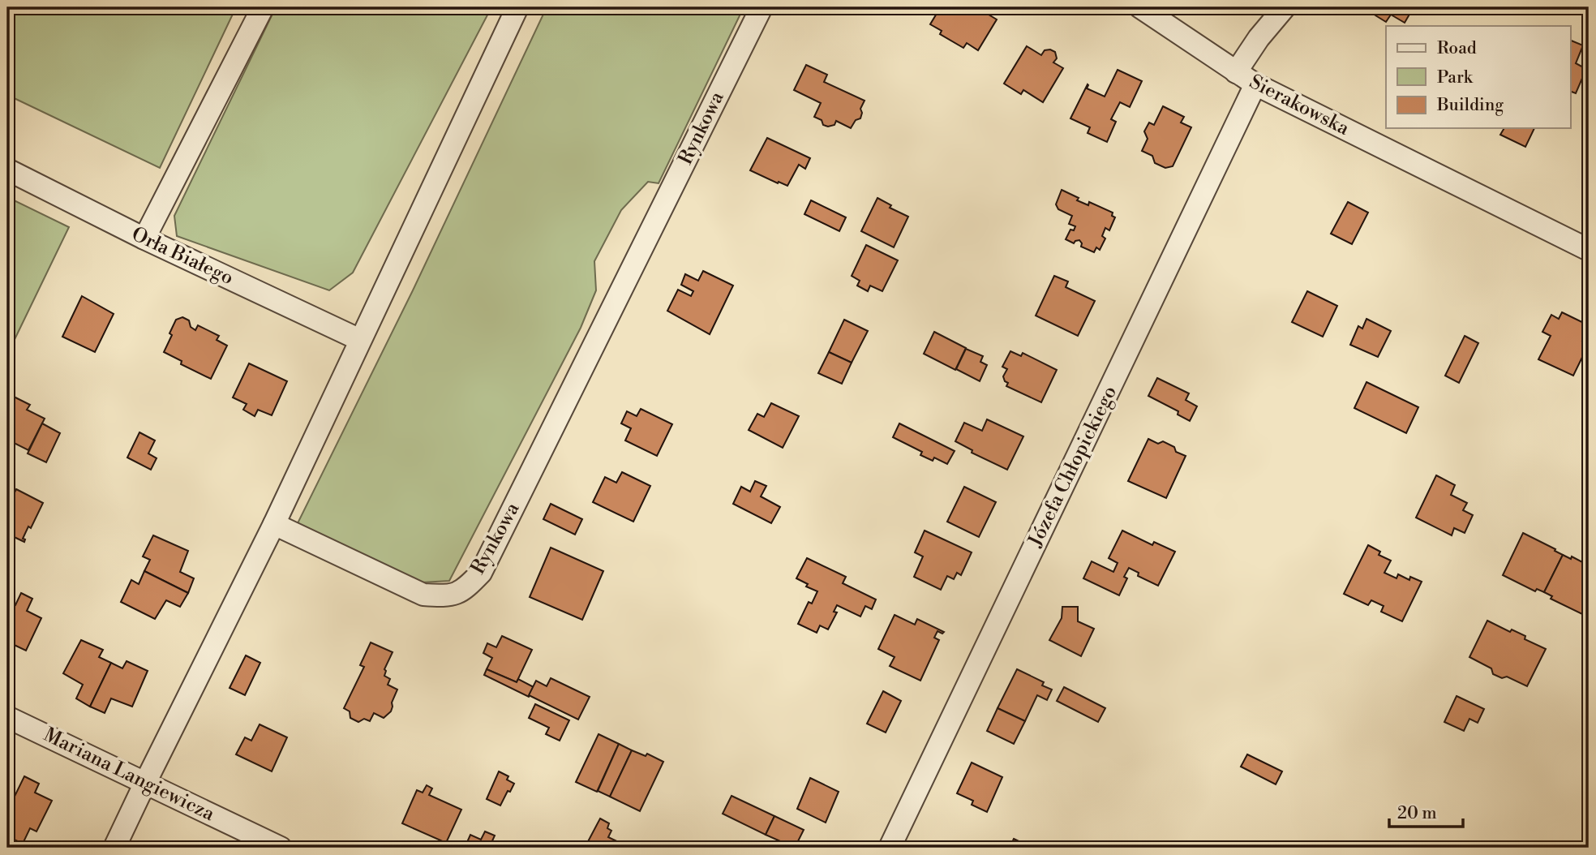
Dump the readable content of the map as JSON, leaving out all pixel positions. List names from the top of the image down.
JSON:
{
  "streets": {
    "street": [
      "Sierakowska",
      "Rynkowa",
      "Orła Białego",
      "Józefa Chłopickiego",
      "Mariana Langiewicza"
    ]
  },
  "crossings": [
    ["Sierakowska", "Józefa Chłopickiego"]
  ],
  "legend": ["Road", "Park", "Building"],
  "scale_bar": "20 m"
}
